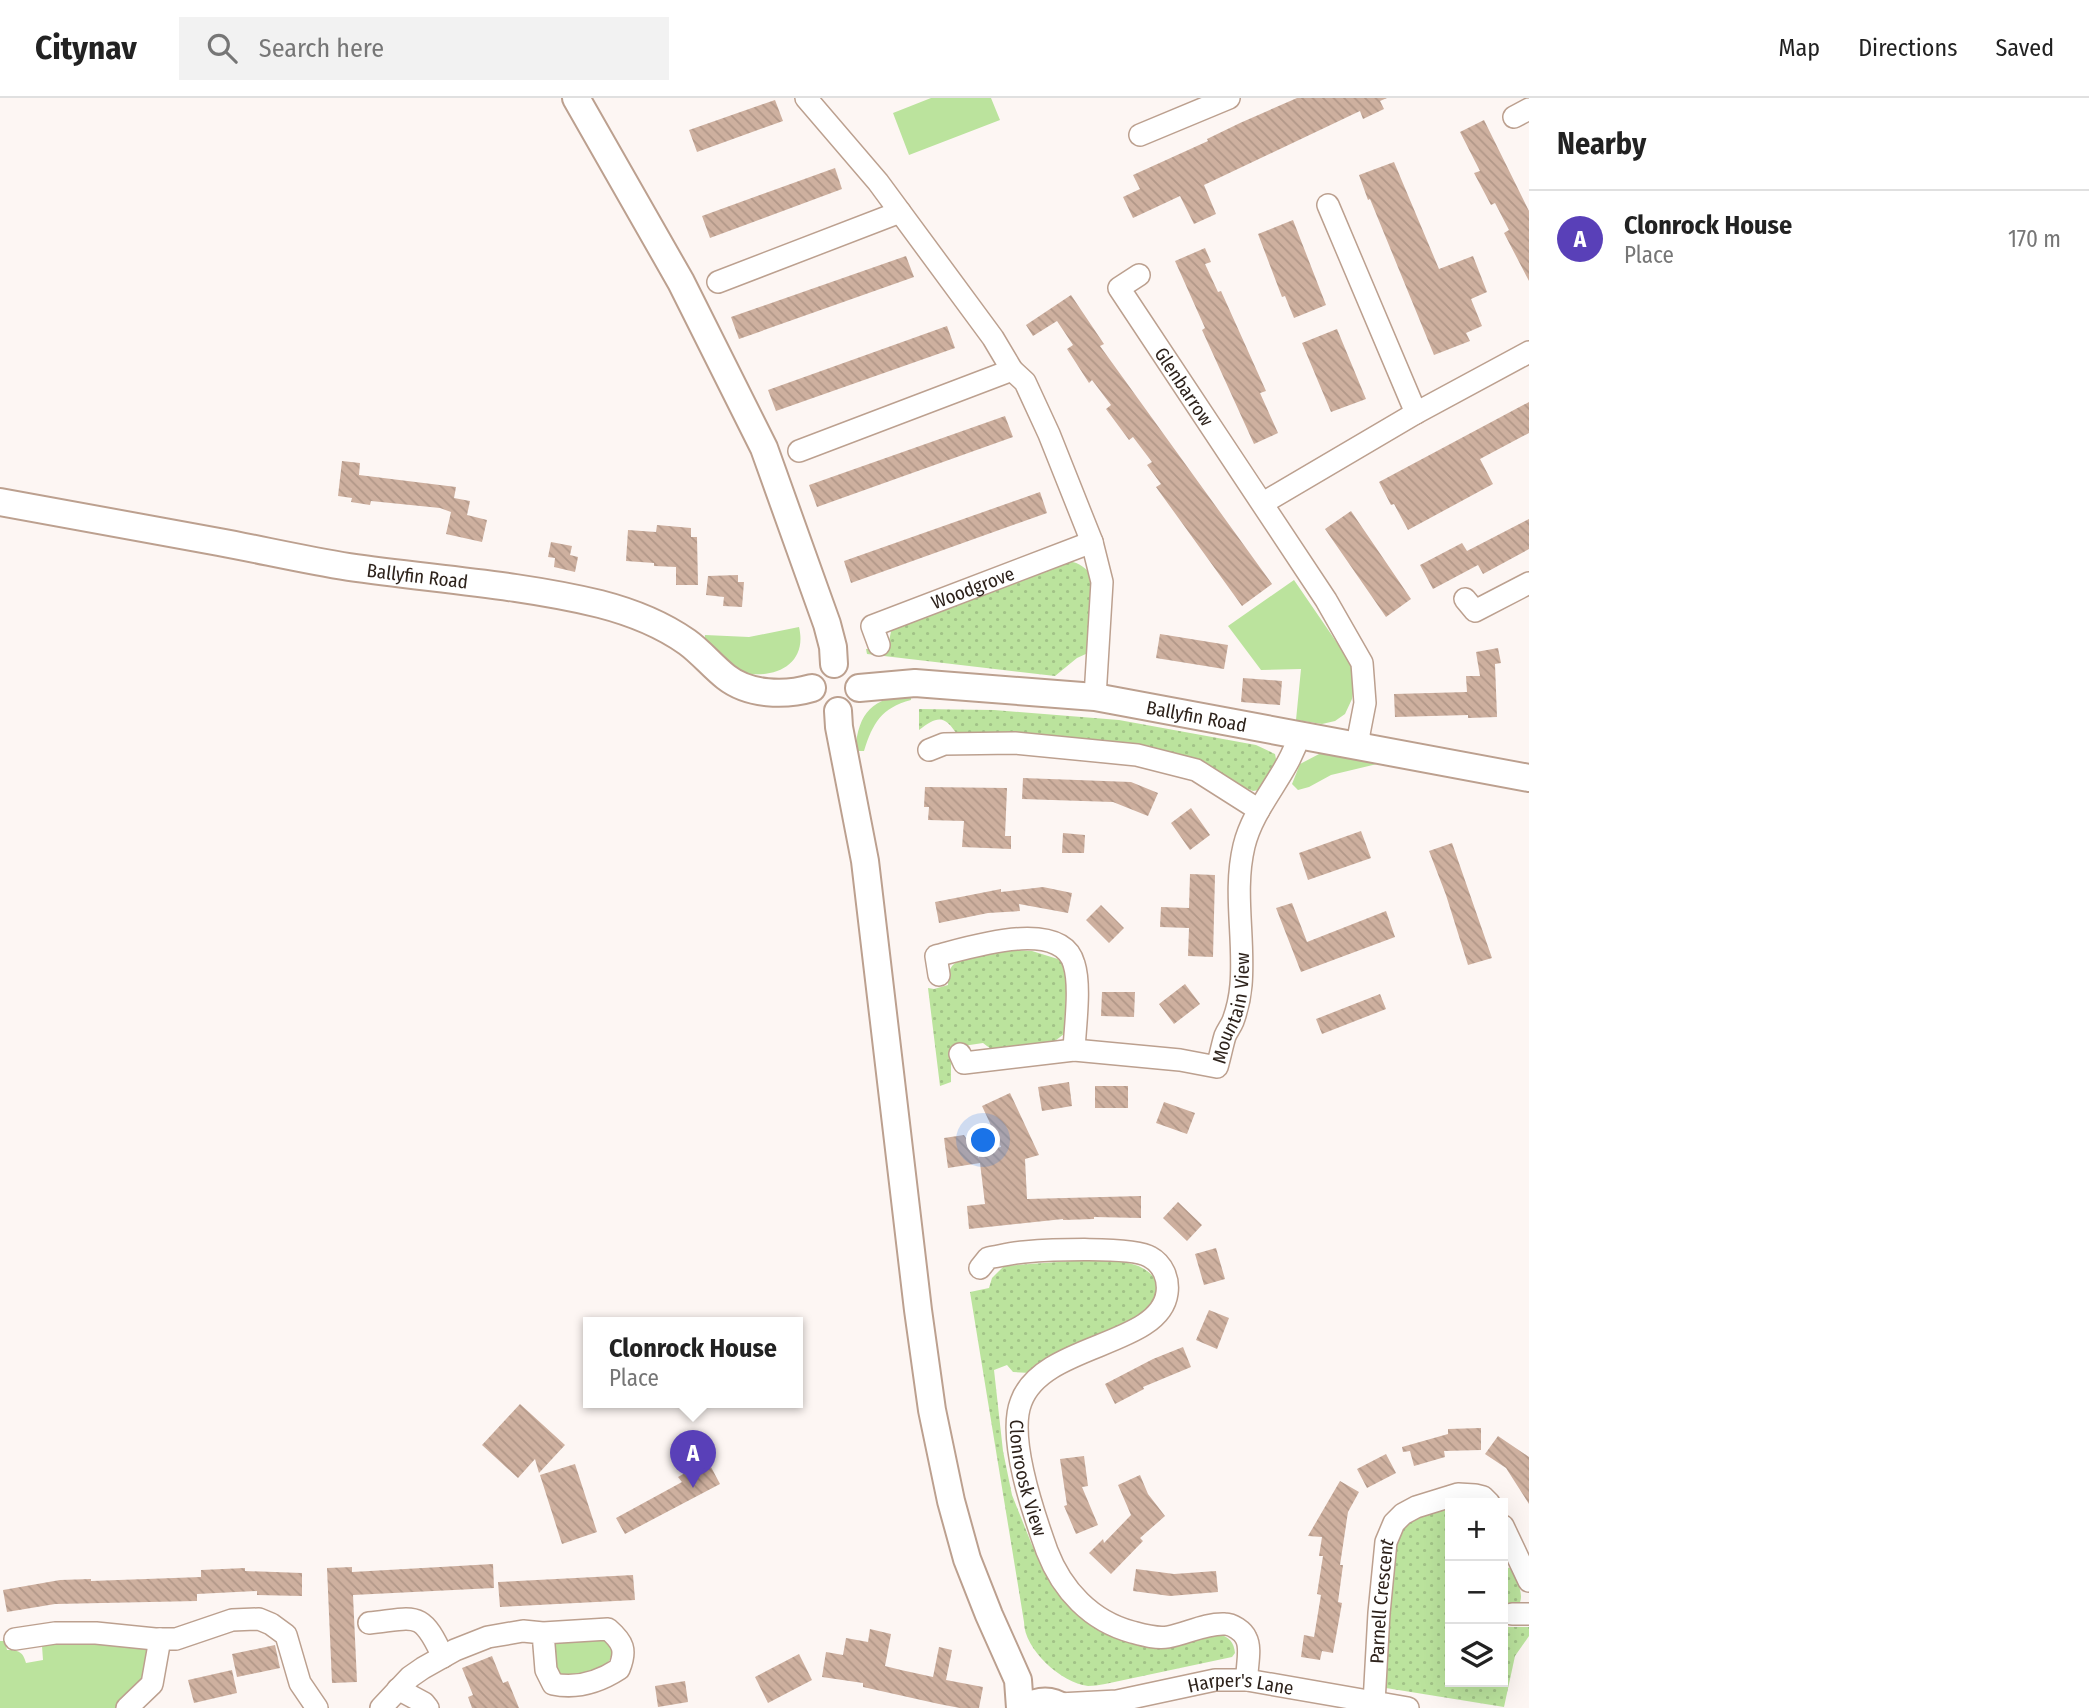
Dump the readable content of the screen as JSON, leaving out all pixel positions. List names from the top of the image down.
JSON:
{
  "streets": {
    "street": [
      "Glenbarrow",
      "Ballyfin Road",
      "Woodgrove",
      "Mountain View",
      "Clonroosk View",
      "Parnell Crescent",
      "Harper's Lane"
    ]
  },
  "crossings": [
    ["Glenbarrow", "Ballyfin Road"],
    ["Ballyfin Road", "Mountain View"],
    ["Clonroosk View", "Harper's Lane"],
    ["Parnell Crescent", "Harper's Lane"]
  ],
  "page": {
    "header": "Citynav",
    "search": "Search here",
    "nav": ["Map", "Directions", "Saved"],
    "heading": "Nearby",
    "list": [
      {
        "mark": "A",
        "name": "Clonrock House",
        "note": "Place",
        "value": "170 m"
      }
    ],
    "popup": ["Clonrock House", "Place"],
    "pins": "A",
    "map_buttons": ["+", "−"]
  }
}
